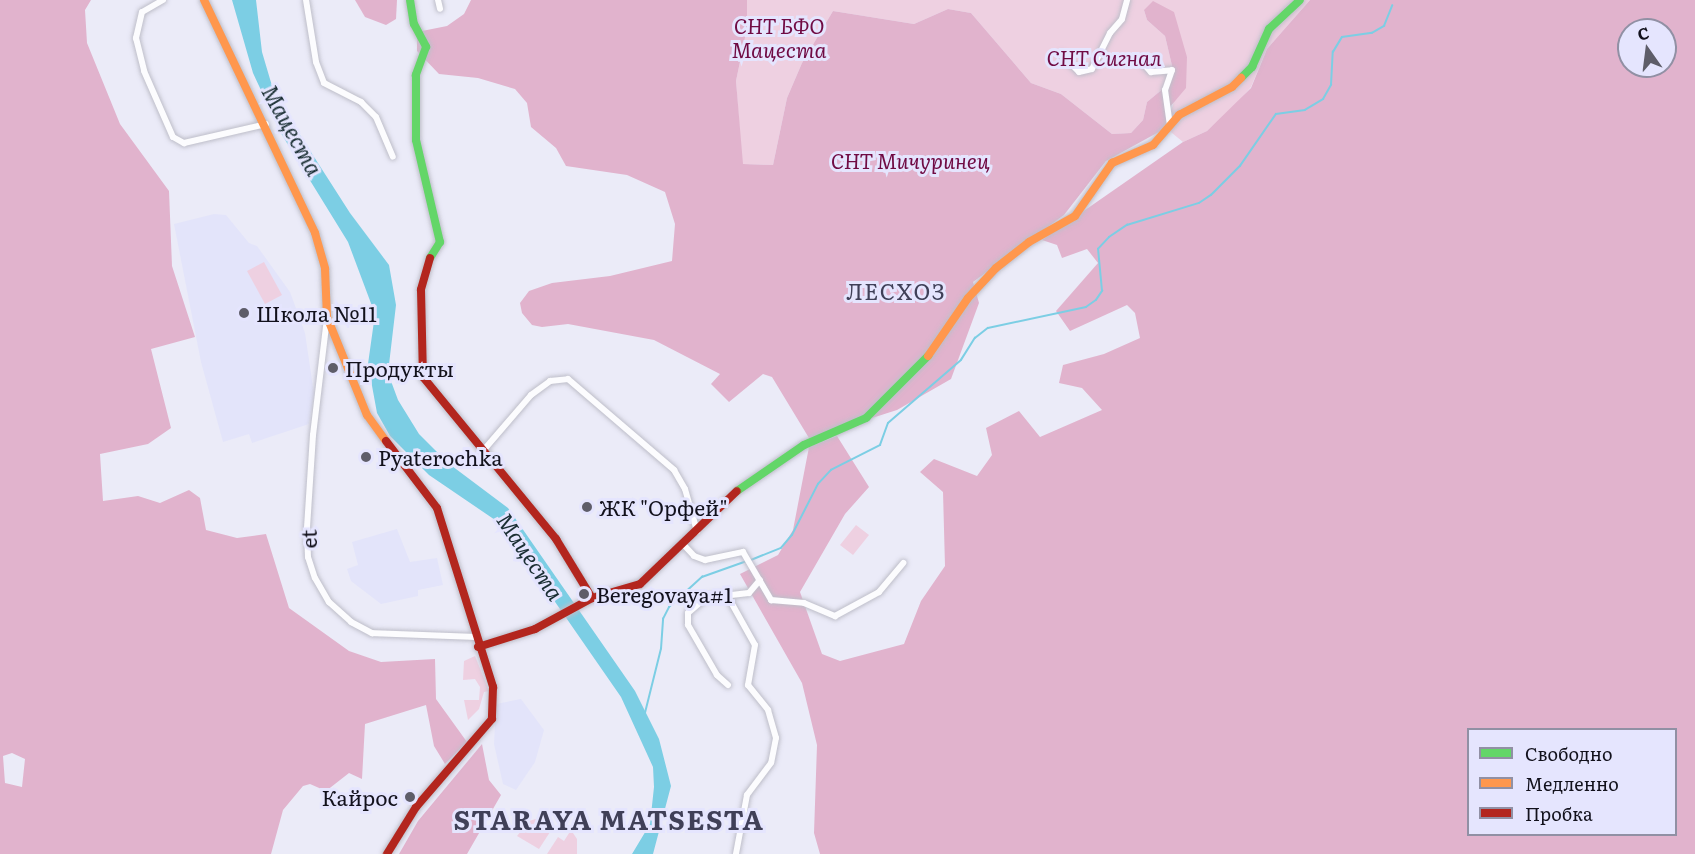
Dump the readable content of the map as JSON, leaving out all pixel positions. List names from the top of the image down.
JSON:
{
  "streets": {
    "street": ["et"]
  },
  "districts": ["ЛЕСХОЗ", "STARAYA MATSESTA"],
  "water": ["Мацеста"],
  "parks": ["СНТ БФО Мацеста", "СНТ Сигнал", "СНТ Мичуринец"],
  "places": [
    "Школа №11",
    "Продукты",
    "Pyaterochka",
    "ЖК \"Орфей\"",
    "Beregovaya#1",
    "Кайрос"
  ],
  "legend": ["Свободно", "Медленно", "Пробка"],
  "north": "top"
}
